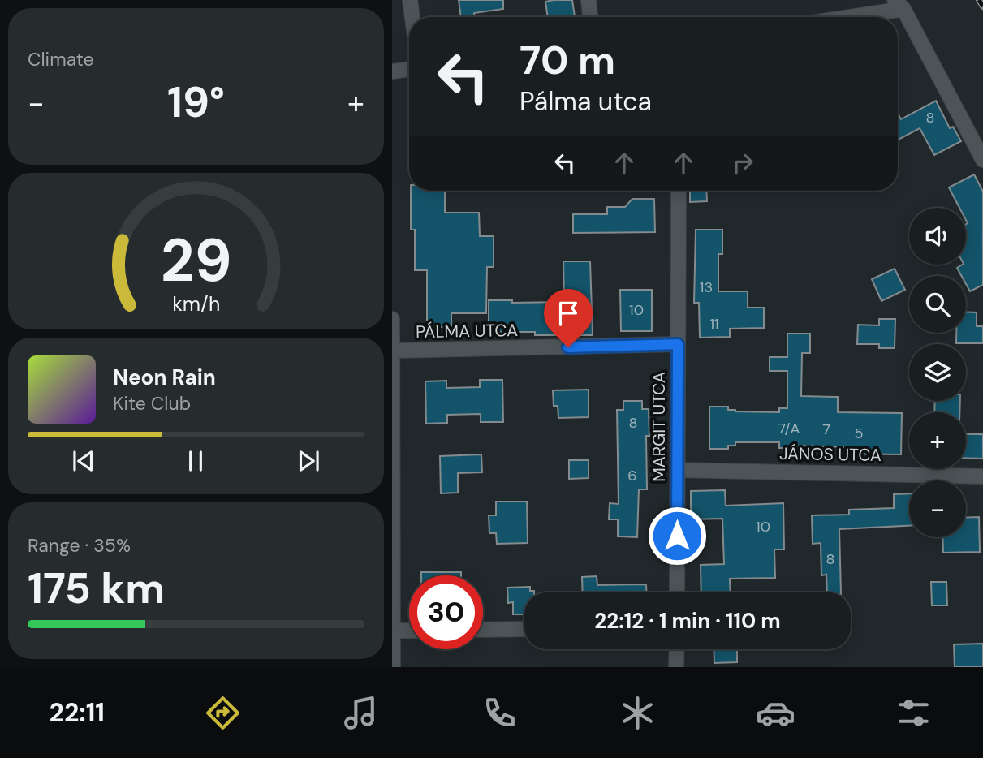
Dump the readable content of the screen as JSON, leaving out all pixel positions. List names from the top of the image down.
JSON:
{
  "streets": {
    "street": ["PÁLMA UTCA", "MARGIT UTCA", "JÁNOS UTCA"]
  },
  "crossings": [
    ["PÁLMA UTCA", "MARGIT UTCA"],
    ["MARGIT UTCA", "JÁNOS UTCA"]
  ],
  "house_numbers": [
    "8",
    "13",
    "10",
    "11",
    "8",
    "7/A",
    "7",
    "5",
    "6",
    "10",
    "8"
  ],
  "page": {
    "tile": [
      "Climate",
      ["Range · 35%", "175 km"]
    ],
    "turn": ["70 m", "Pálma utca"],
    "heat": ["−", "19°", "+"],
    "map_buttons": ["+", "−"],
    "song": ["Neon Rain", "Kite Club"],
    "limit": "30",
    "trip": "22:12 · 1 min · 110 m",
    "tabs": "22:11",
    "gauge": ["29", "km/h"]
  }
}
